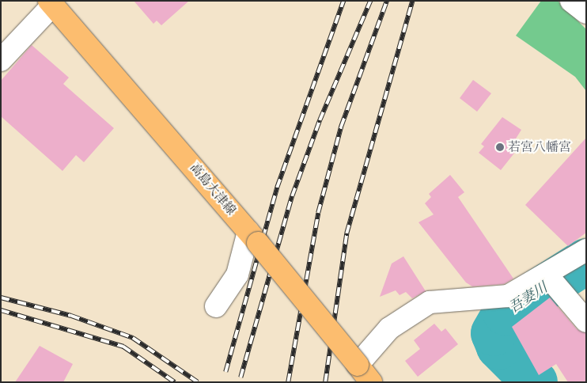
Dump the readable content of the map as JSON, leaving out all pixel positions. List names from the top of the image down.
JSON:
{
  "streets": {
    "main road": ["高島大津線"]
  },
  "water": ["吾妻川"],
  "places": ["若宮八幡宮"]
}
